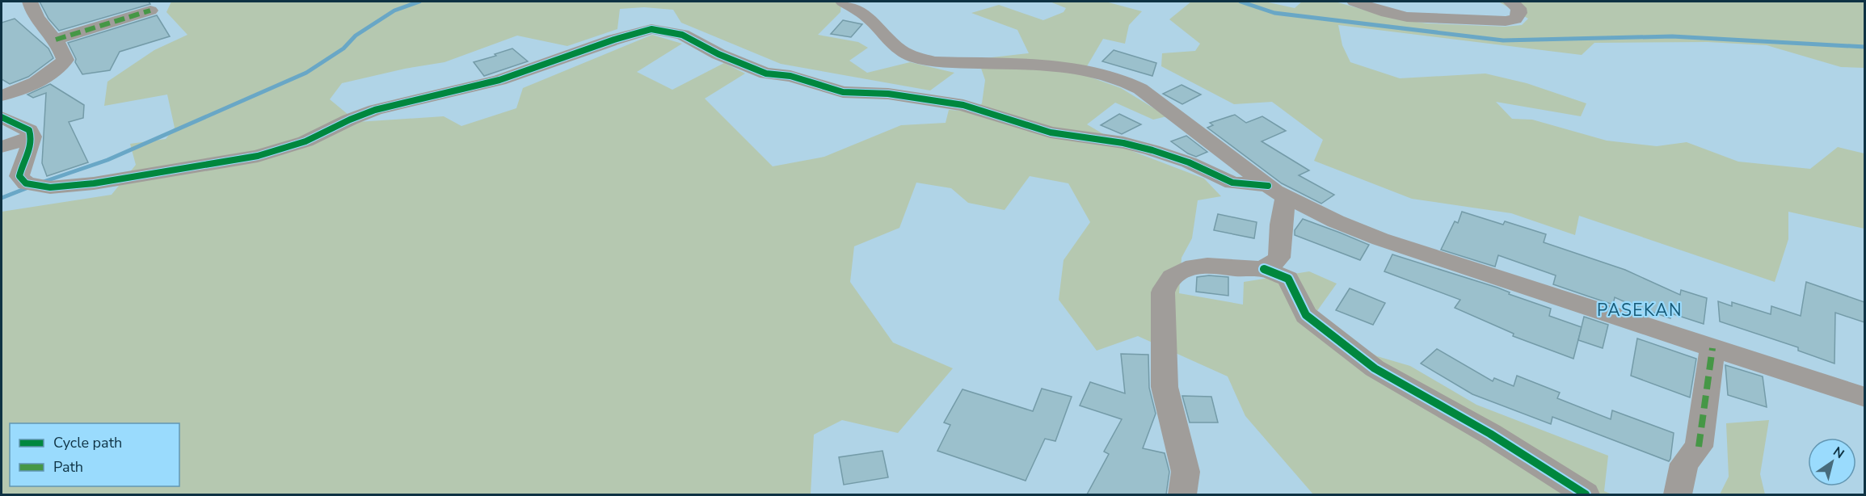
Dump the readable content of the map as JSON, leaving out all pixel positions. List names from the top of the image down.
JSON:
{
  "districts": ["PASEKAN"],
  "legend": ["Cycle path", "Path"],
  "north": "top right"
}
